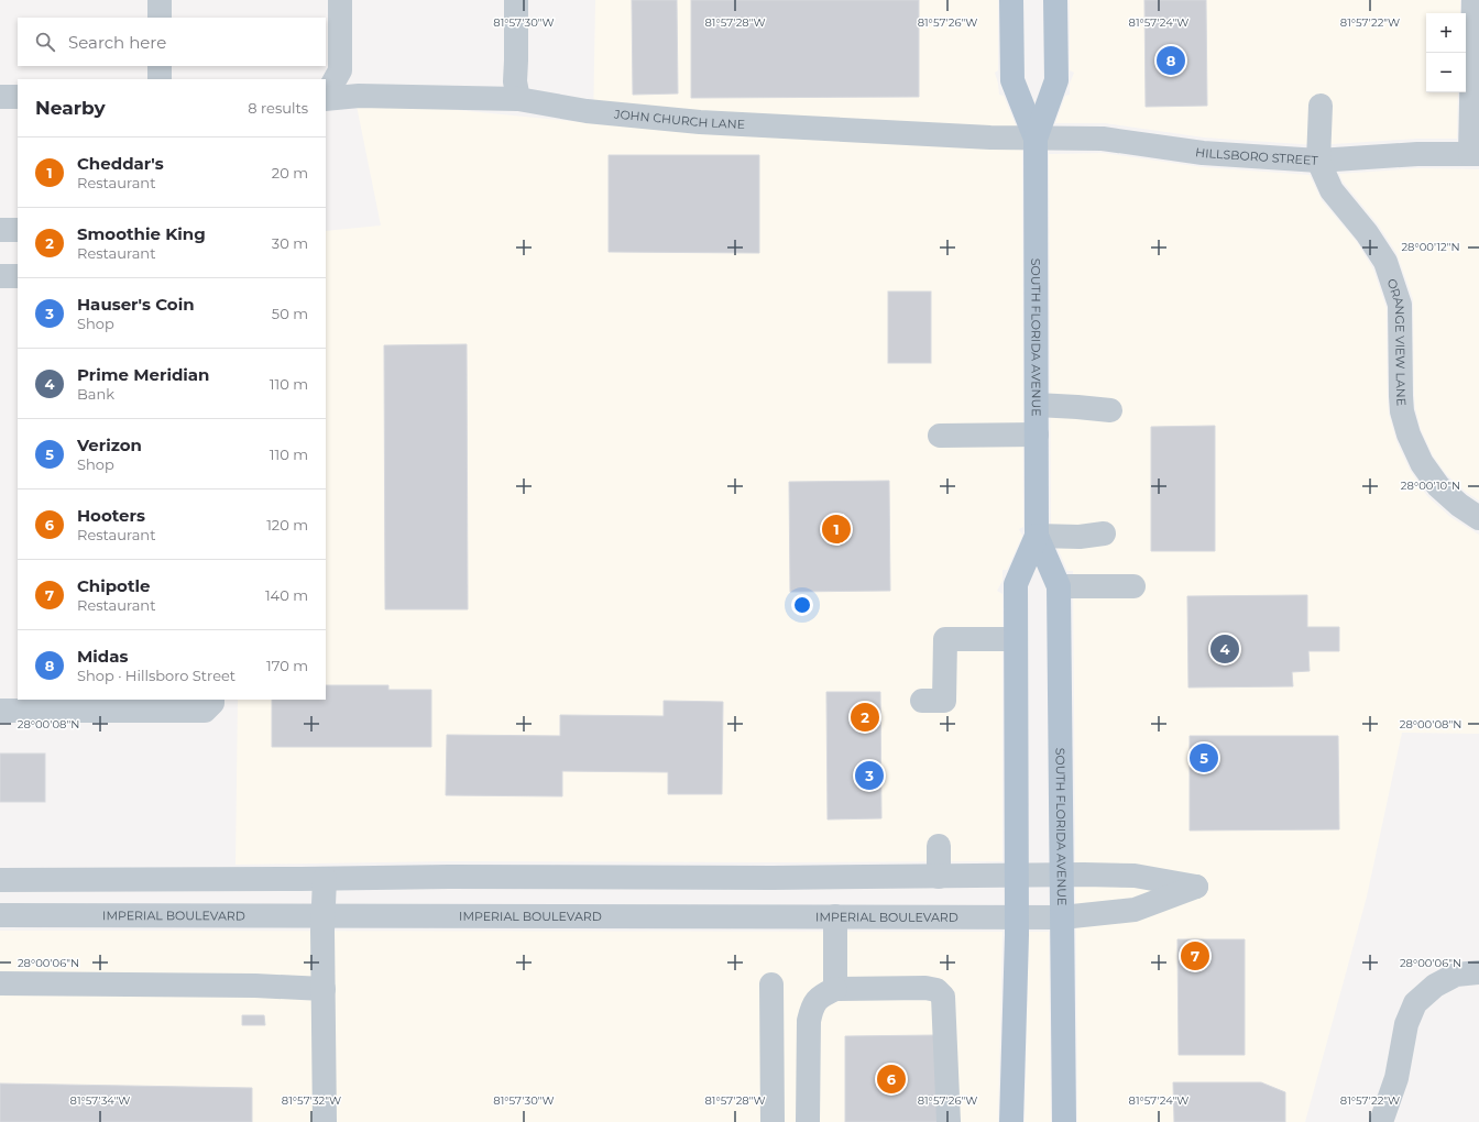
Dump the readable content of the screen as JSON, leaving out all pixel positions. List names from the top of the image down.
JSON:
{
  "streets": {
    "main road": ["SOUTH FLORIDA AVENUE"],
    "street": [
      "JOHN CHURCH LANE",
      "HILLSBORO STREET",
      "ORANGE VIEW LANE",
      "IMPERIAL BOULEVARD"
    ]
  },
  "crossings": [
    ["JOHN CHURCH LANE", "HILLSBORO STREET"],
    ["JOHN CHURCH LANE", "SOUTH FLORIDA AVENUE"],
    ["HILLSBORO STREET", "SOUTH FLORIDA AVENUE"],
    ["HILLSBORO STREET", "ORANGE VIEW LANE"],
    ["SOUTH FLORIDA AVENUE", "IMPERIAL BOULEVARD"]
  ],
  "page": {
    "map_buttons": ["+", "−"],
    "search": "Search here",
    "pins": [
      "8",
      "1",
      "4",
      "2",
      "5",
      "3",
      "7",
      "6"
    ],
    "heading": ["Nearby", "8 results"],
    "list": [
      {
        "mark": "1",
        "name": "Cheddar's",
        "note": "Restaurant",
        "value": "20 m"
      },
      {
        "mark": "2",
        "name": "Smoothie King",
        "note": "Restaurant",
        "value": "30 m"
      },
      {
        "mark": "3",
        "name": "Hauser's Coin",
        "note": "Shop",
        "value": "50 m"
      },
      {
        "mark": "4",
        "name": "Prime Meridian",
        "note": "Bank",
        "value": "110 m"
      },
      {
        "mark": "5",
        "name": "Verizon",
        "note": "Shop",
        "value": "110 m"
      },
      {
        "mark": "6",
        "name": "Hooters",
        "note": "Restaurant",
        "value": "120 m"
      },
      {
        "mark": "7",
        "name": "Chipotle",
        "note": "Restaurant",
        "value": "140 m"
      },
      {
        "mark": "8",
        "name": "Midas",
        "note": "Shop · Hillsboro Street",
        "value": "170 m"
      }
    ]
  },
  "coordinates": [
    "81°57'30\"W",
    "81°57'28\"W",
    "81°57'26\"W",
    "81°57'24\"W",
    "81°57'22\"W",
    "28°00'12\"N",
    "28°00'10\"N",
    "28°00'08\"N",
    "28°00'06\"N",
    "81°57'34\"W",
    "81°57'32\"W"
  ]
}
